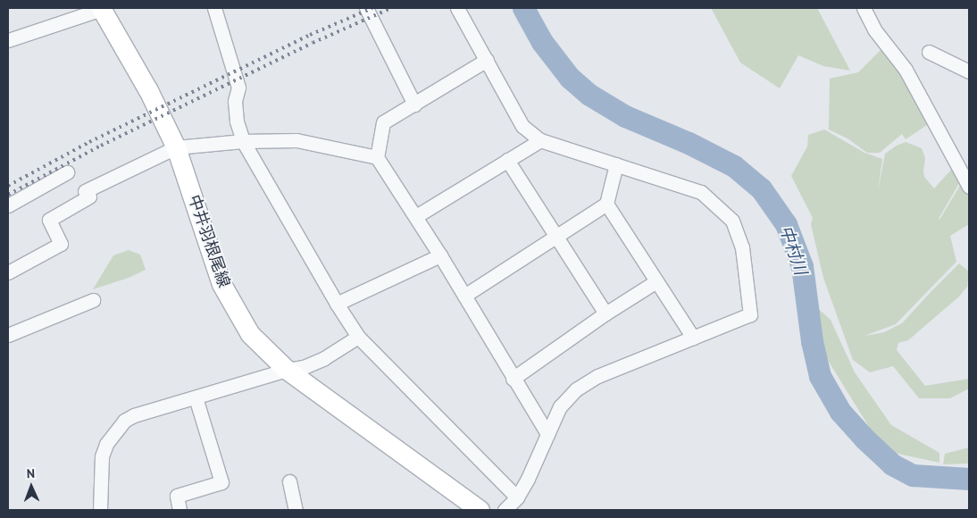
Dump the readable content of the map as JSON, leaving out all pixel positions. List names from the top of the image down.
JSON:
{
  "streets": {
    "main road": ["中井羽根尾線"]
  },
  "water": ["中村川"],
  "north": "top"
}
